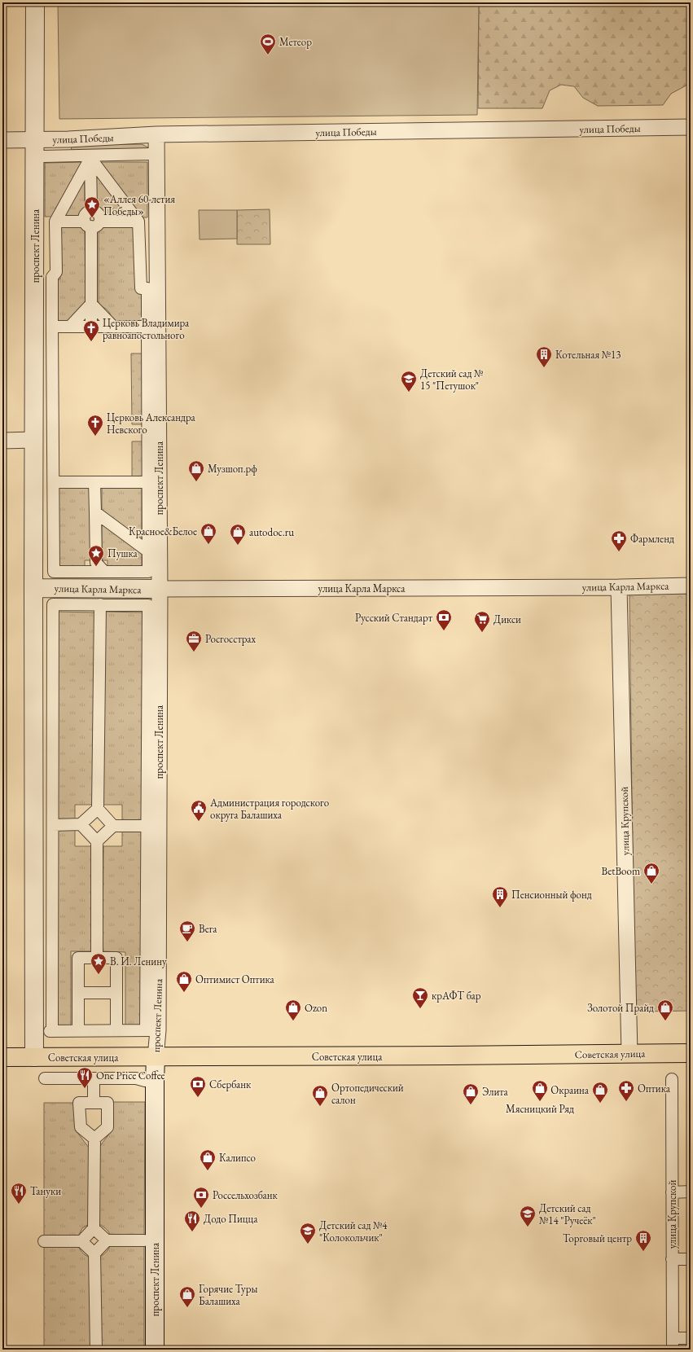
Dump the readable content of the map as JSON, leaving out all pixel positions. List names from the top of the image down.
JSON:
{
  "streets": {
    "main road": ["Советская улица"],
    "street": [
      "улица Победы",
      "проспект Ленина",
      "улица Карла Маркса",
      "улица Крупской"
    ]
  },
  "crossings": [
    ["улица Победы", "проспект Ленина"],
    ["проспект Ленина", "улица Карла Маркса"],
    ["проспект Ленина", "Советская улица"],
    ["улица Карла Маркса", "улица Крупской"],
    ["улица Крупской", "Советская улица"]
  ],
  "places": {
    "sports": ["Метеор"],
    "place": ["«Аллея 60-летия Победы»", "Пушка", "В. И. Ленину"],
    "church": ["Церковь Владимира равноапостольного", "Церковь Александра Невского"],
    "building": ["Котельная №13", "Пенсионный фонд", "Торговый центр"],
    "school or university": ["Детский сад № 15 \"Петушок\"", "Детский сад №14 \"Ручеёк\"", "Детский сад №4 \"Колокольчик\""],
    "shop": [
      "Музшоп.рф",
      "Красное&Белое",
      "autodoc.ru",
      "BetBoom",
      "Оптимист Оптика",
      "Ozon",
      "Золотой Прайд",
      "Мясницкий Ряд",
      "Окраина",
      "Элита",
      "Ортопедический салон",
      "Калипсо",
      "Горячие Туры Балашиха"
    ],
    "pharmacy": ["Фармленд", "Оптика"],
    "bank": ["Русский Стандарт", "Сбербанк", "Россельхозбанк"],
    "supermarket": ["Дикси"],
    "office": ["Росгосстрах"],
    "public building": ["Администрация городского округа Балашиха"],
    "cafe": ["Вега"],
    "bar": ["крАФТ бар"],
    "restaurant": ["One Price Coffee", "Тануки", "Додо Пицца"]
  }
}
